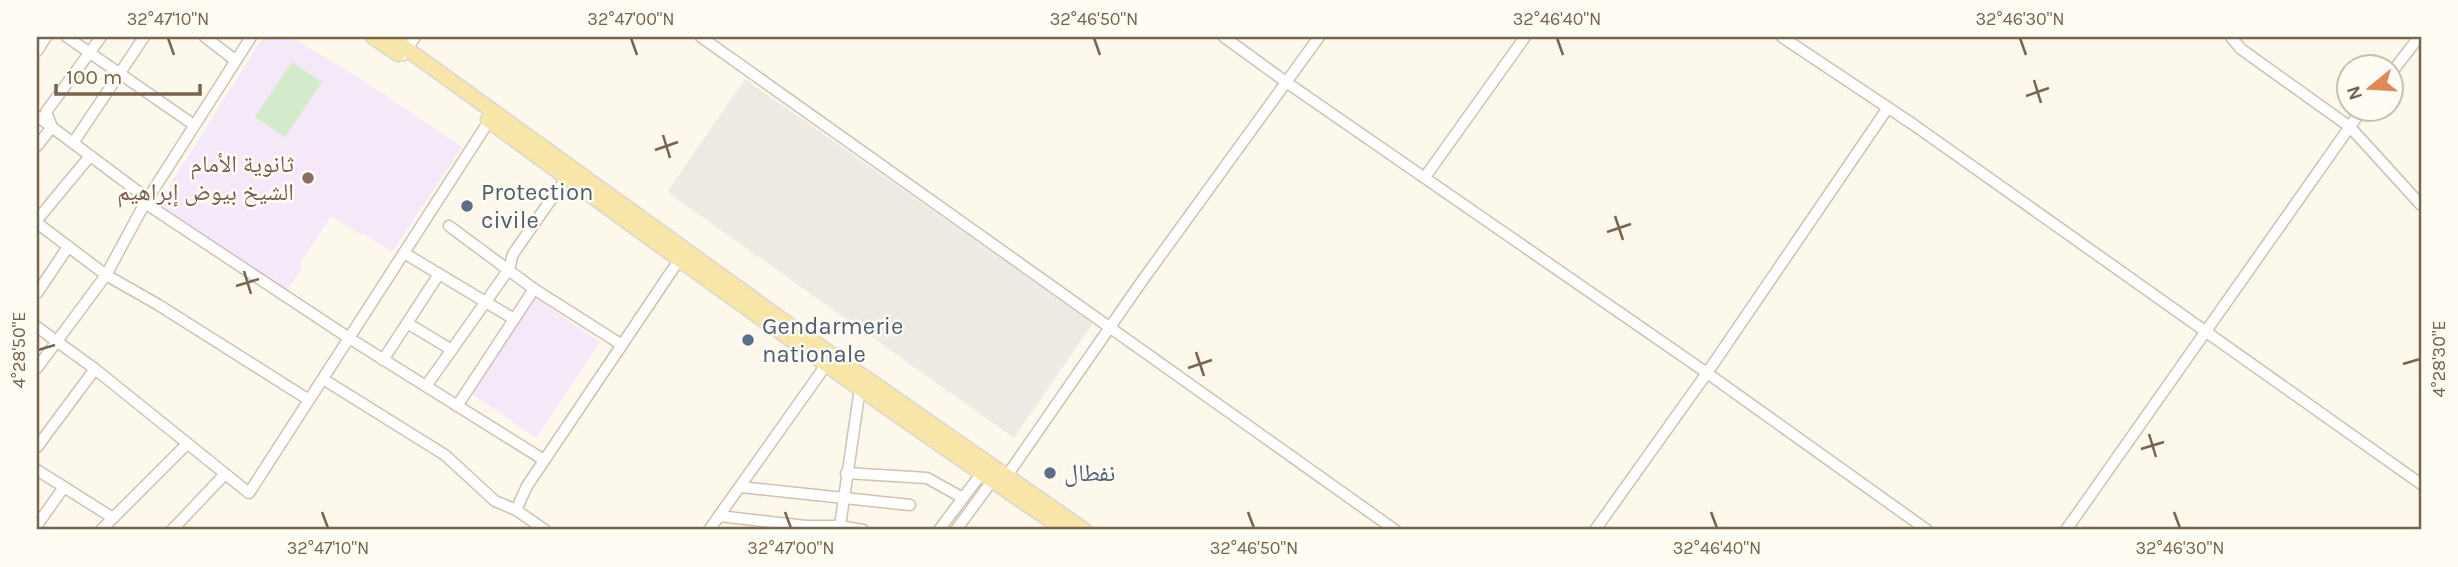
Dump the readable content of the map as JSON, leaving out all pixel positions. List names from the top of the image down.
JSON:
{
  "places": [
    "ثانوية الأمام الشيخ بيوض إبراهيم",
    "Protection civile",
    "Gendarmerie nationale",
    "نفطال"
  ],
  "scale_bar": "100 m",
  "north": "left",
  "coordinates": [
    "32°47'10\"N",
    "32°47'00\"N",
    "32°46'50\"N",
    "32°46'40\"N",
    "32°46'30\"N",
    "4°28'50\"E",
    "4°28'30\"E"
  ]
}
